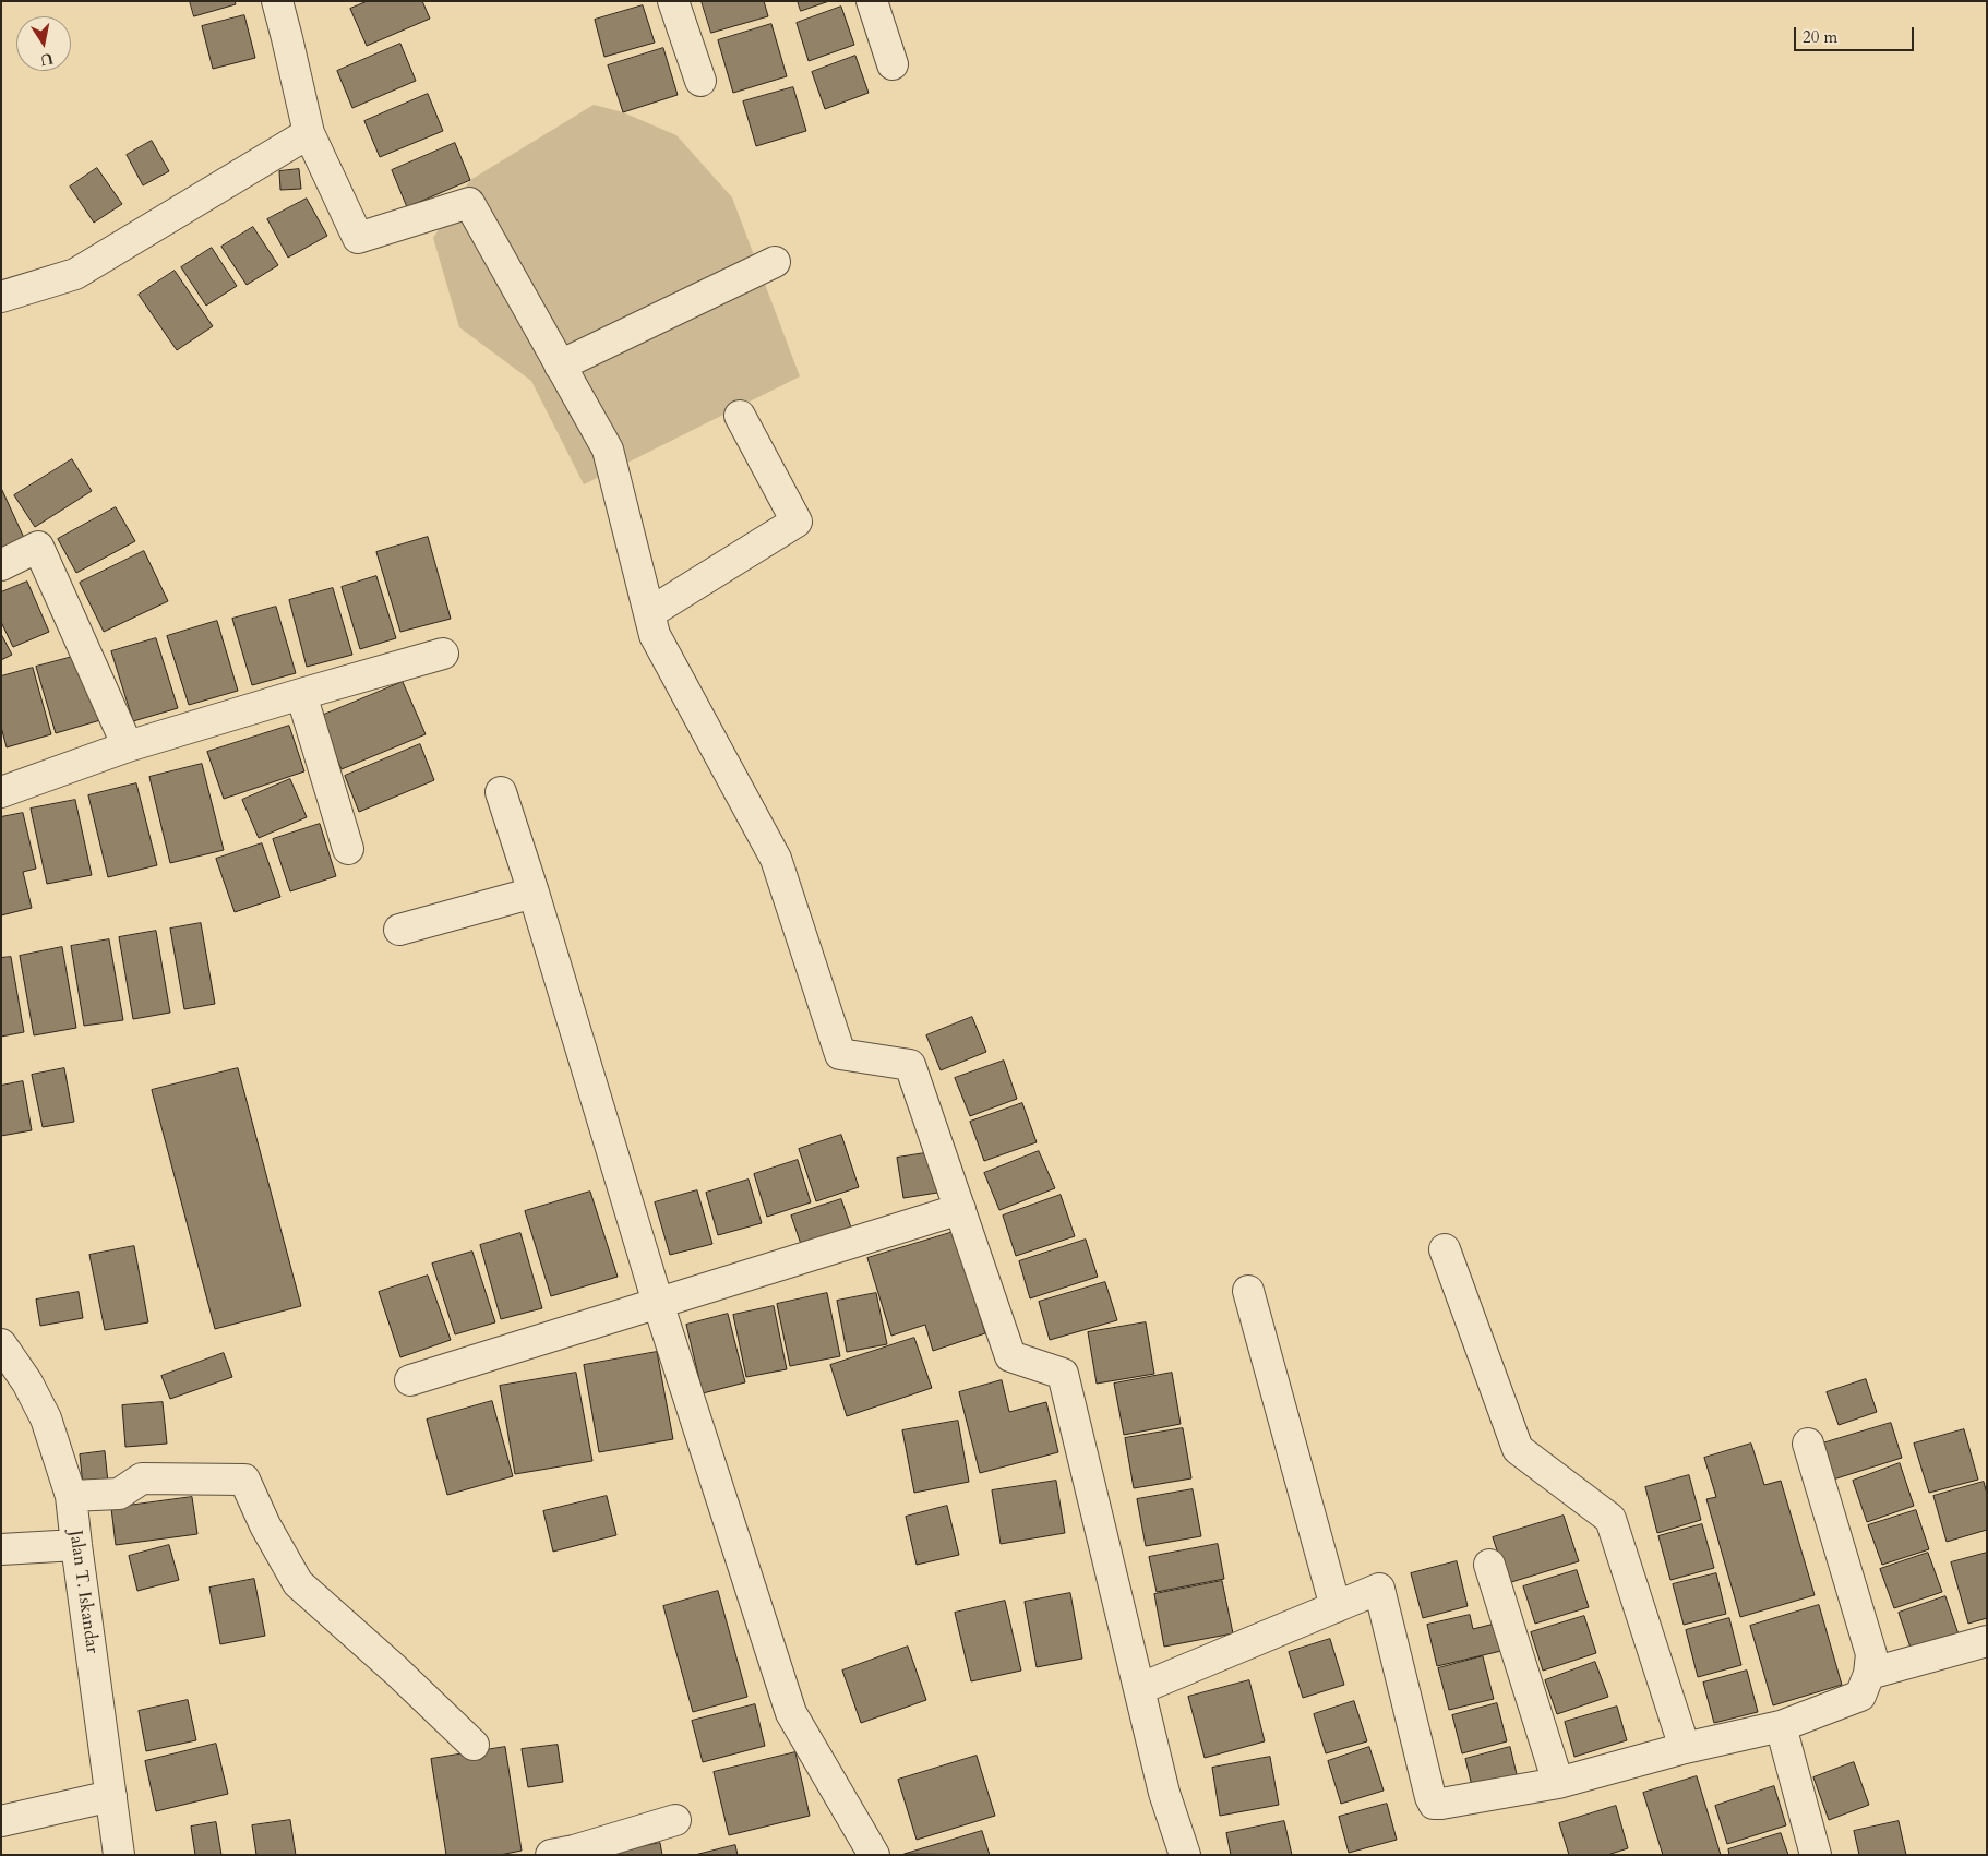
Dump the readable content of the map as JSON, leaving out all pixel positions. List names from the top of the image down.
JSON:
{
  "streets": {
    "street": ["Jalan T. Iskandar"]
  },
  "scale_bar": "20 m",
  "north": "bottom"
}
